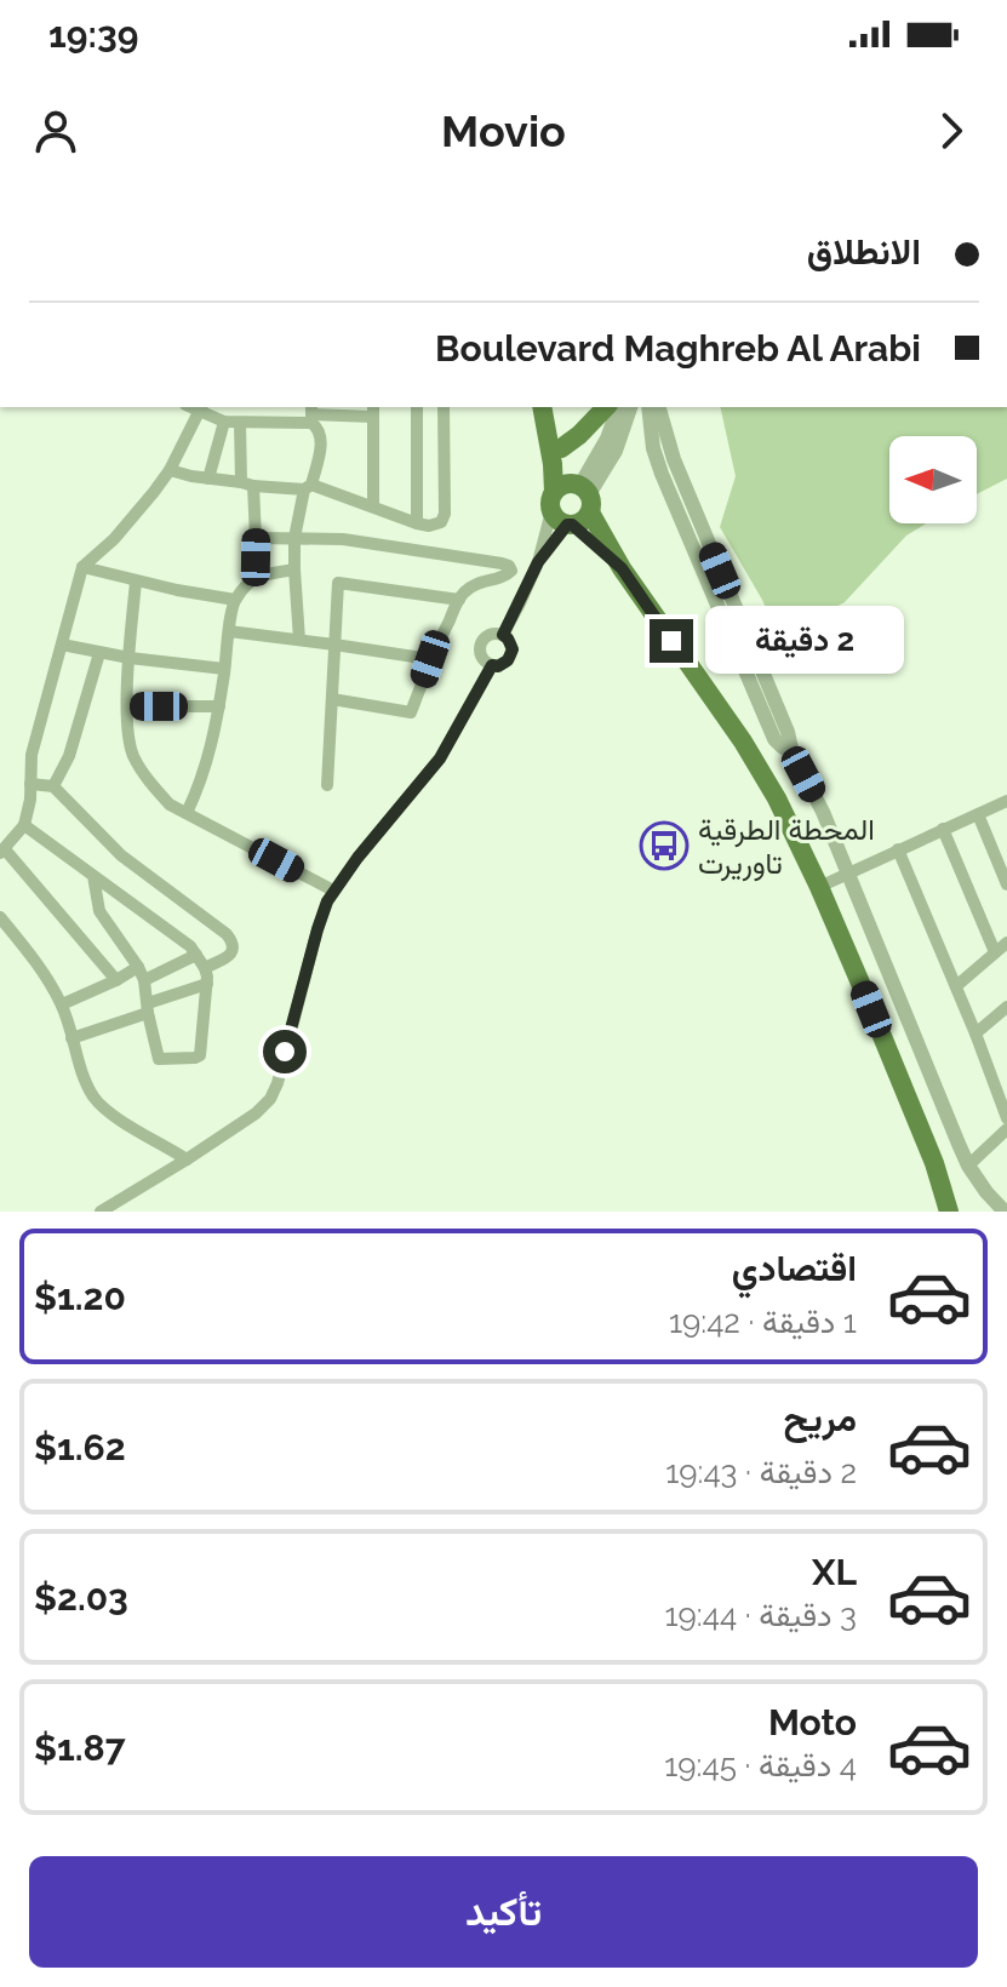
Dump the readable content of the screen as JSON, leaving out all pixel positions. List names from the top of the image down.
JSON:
{
  "places": {
    "bus stop": ["المحطة الطرقية تاوريرت"]
  },
  "north": "left",
  "page": {
    "status": "19:39",
    "header": "Movio",
    "banner": ["الانطلاق", "Boulevard Maghreb Al Arabi"],
    "bubble": "2 دقيقة",
    "list": [
      {
        "name": "اقتصادي",
        "note": "1 دقيقة · 19:42",
        "value": "$1.20"
      },
      {
        "name": "مريح",
        "note": "2 دقيقة · 19:43",
        "value": "$1.62"
      },
      {
        "name": "XL",
        "note": "3 دقيقة · 19:44",
        "value": "$2.03"
      },
      {
        "name": "Moto",
        "note": "4 دقيقة · 19:45",
        "value": "$1.87"
      }
    ],
    "buttons": "تأكيد"
  }
}
